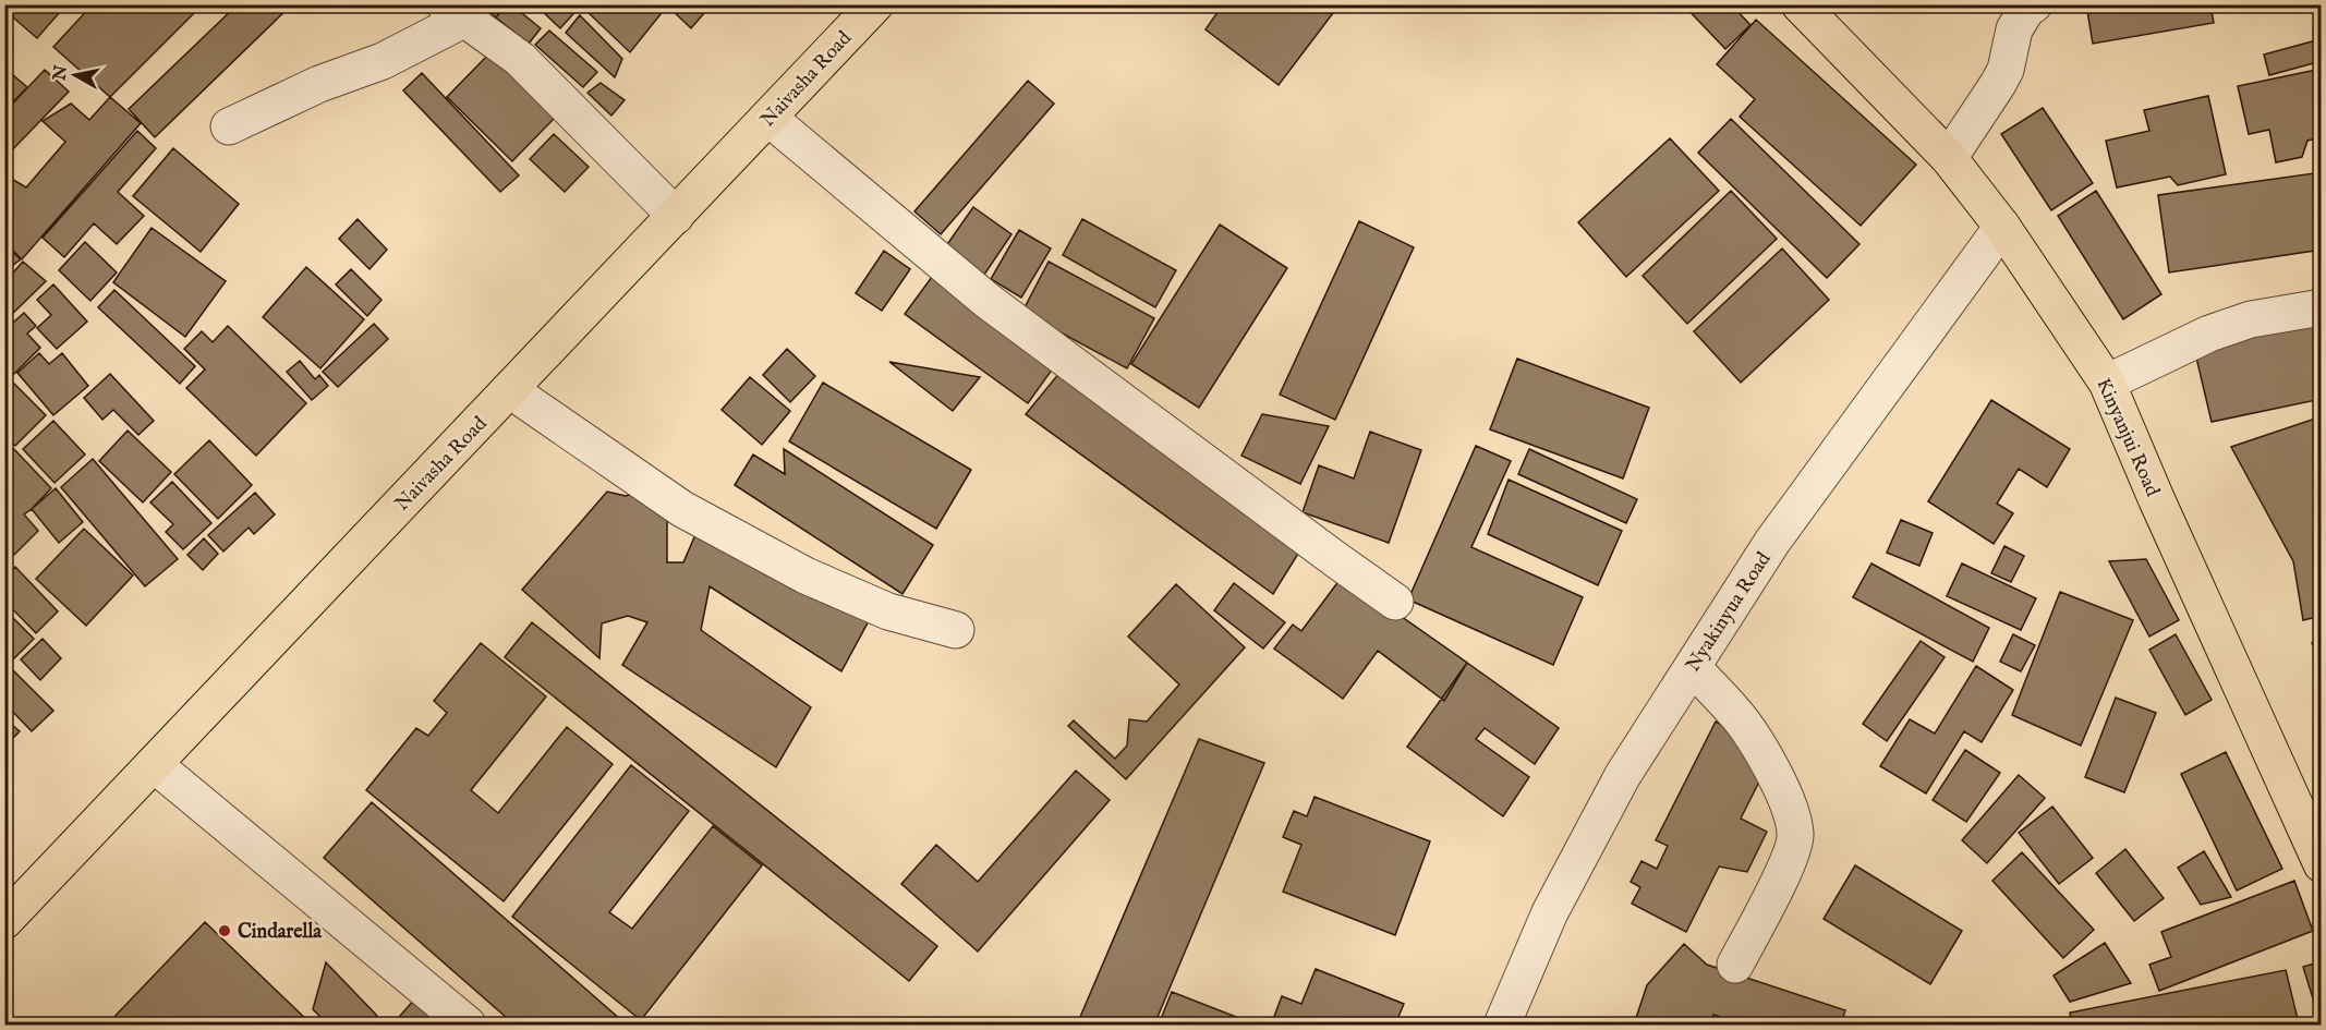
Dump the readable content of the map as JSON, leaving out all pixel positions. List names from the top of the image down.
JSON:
{
  "streets": {
    "main road": ["Naivasha Road", "Kinyanjui Road"],
    "street": ["Nyakinyua Road"]
  },
  "crossings": [
    ["Kinyanjui Road", "Nyakinyua Road"]
  ],
  "places": ["Cindarella"],
  "north": "left"
}
